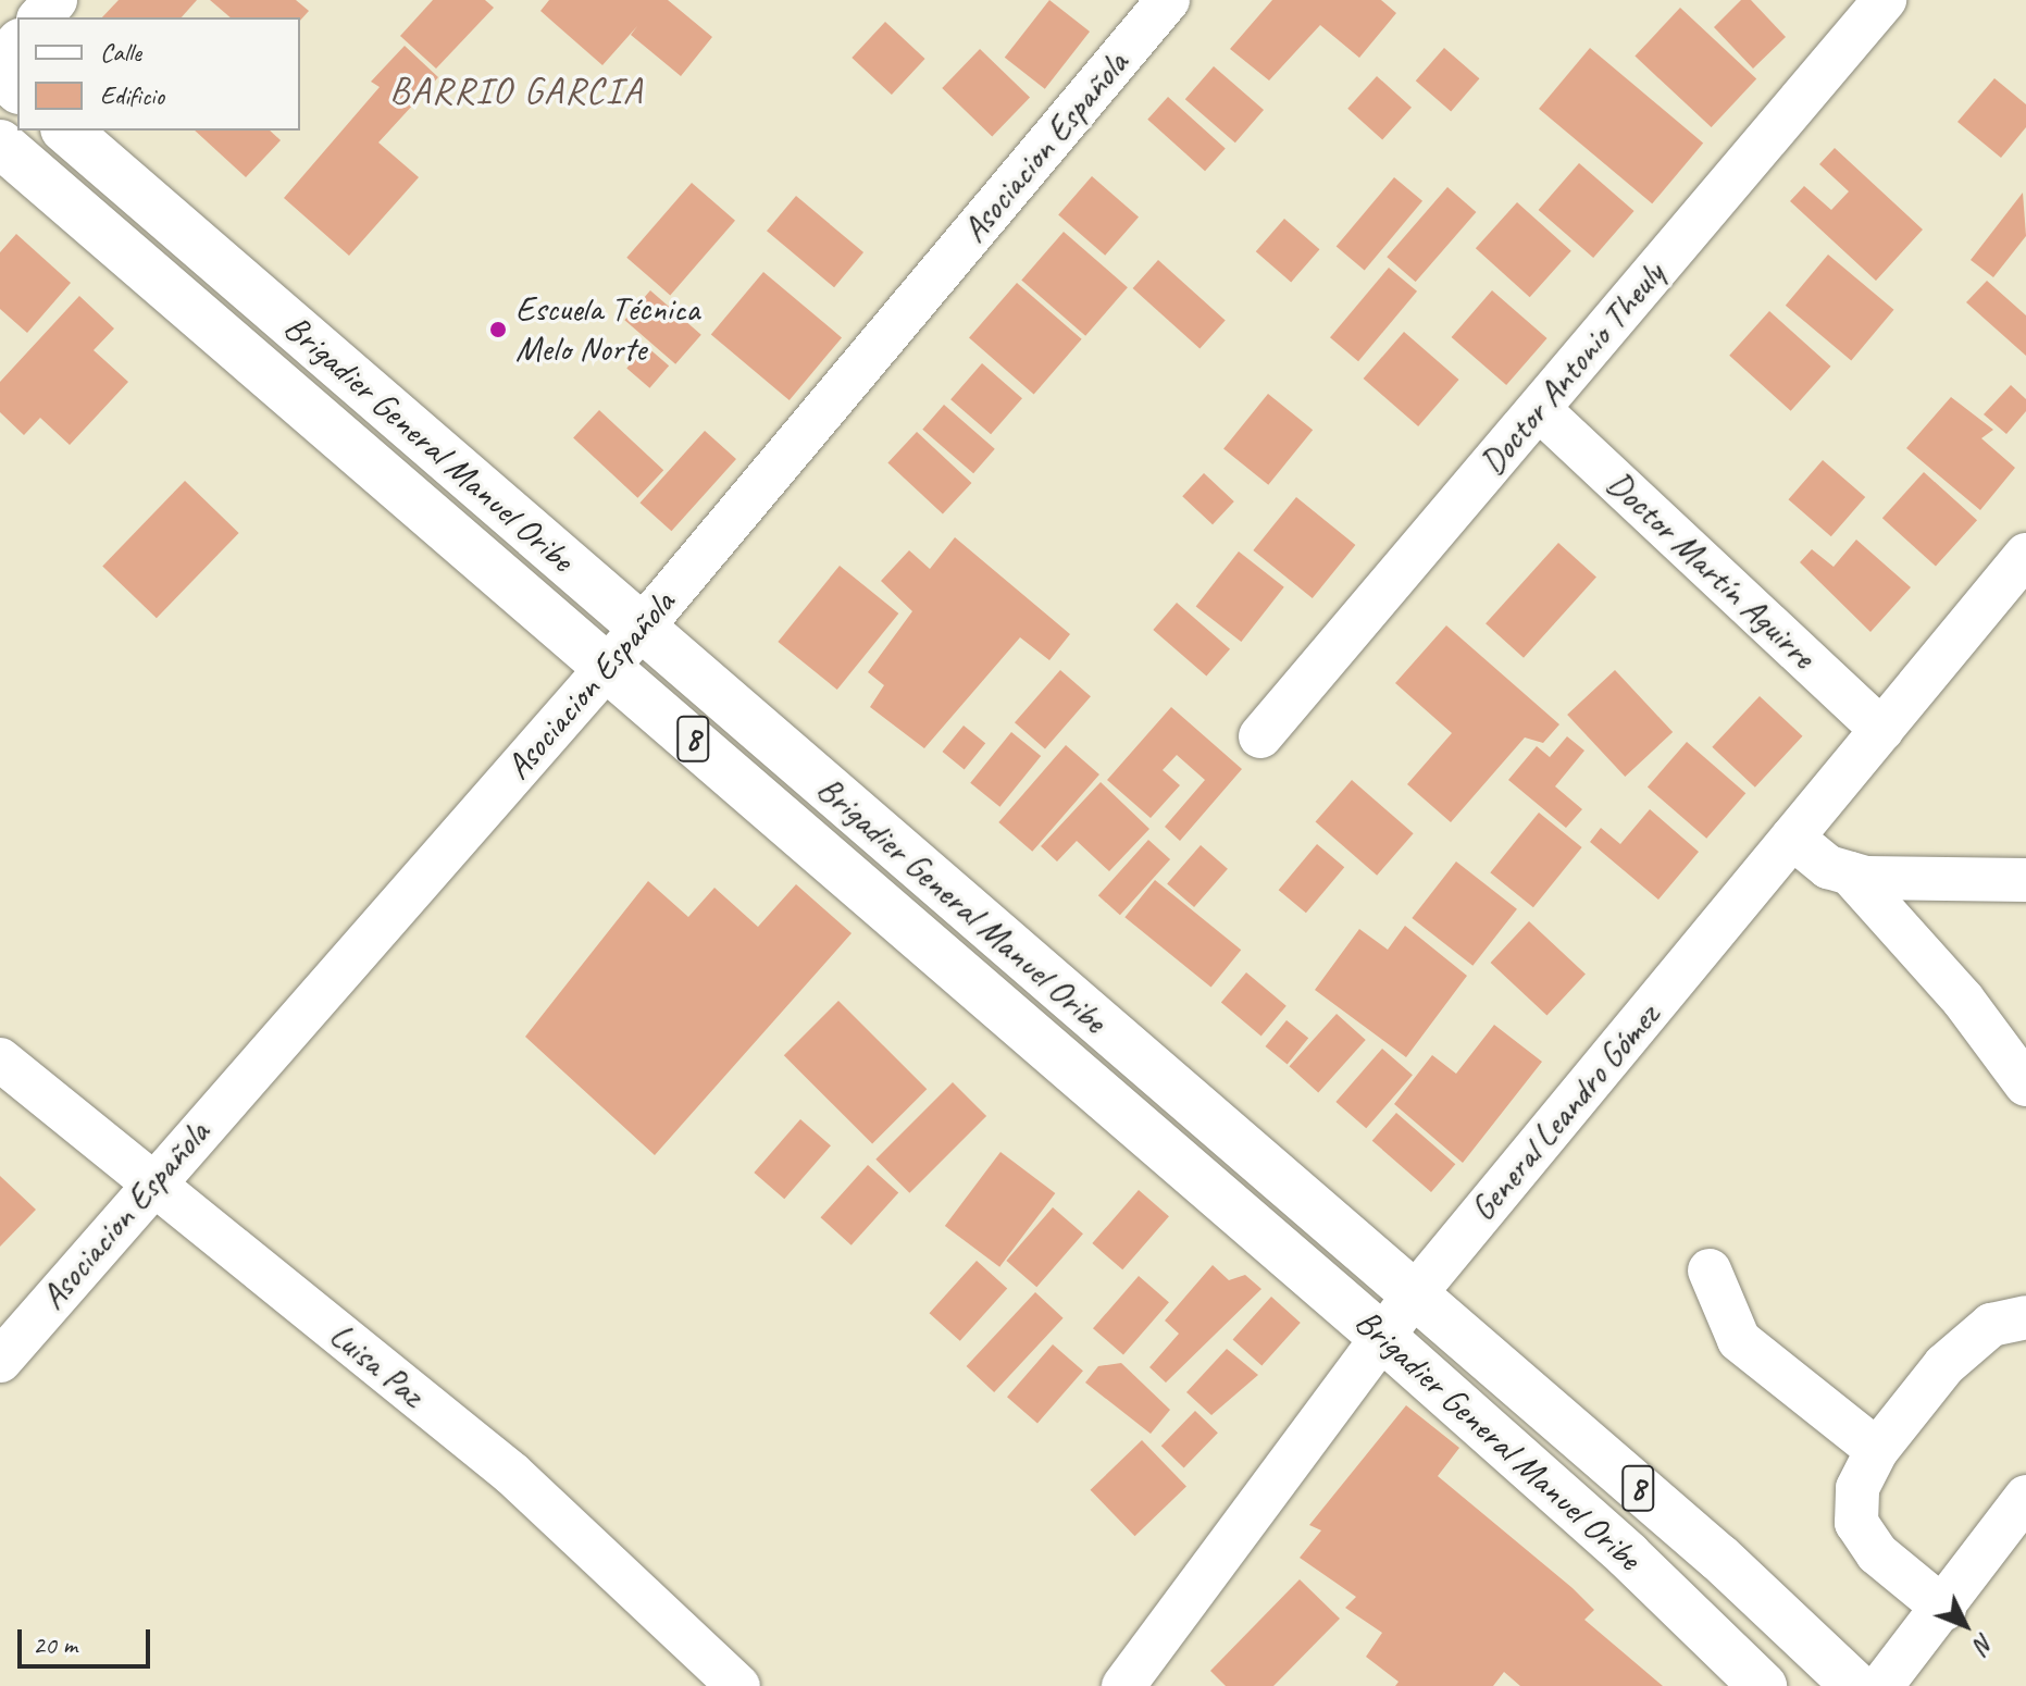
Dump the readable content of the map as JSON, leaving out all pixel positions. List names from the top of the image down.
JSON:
{
  "streets": {
    "main road": ["Brigadier General Manuel Oribe", "8"],
    "street": [
      "Asociacion Española",
      "Doctor Antonio Theuly",
      "Doctor Martín Aguirre",
      "General Leandro Gómez",
      "Luisa Paz"
    ]
  },
  "crossings": [
    ["Asociacion Española", "Brigadier General Manuel Oribe"],
    ["Asociacion Española", "Luisa Paz"],
    ["Doctor Antonio Theuly", "Doctor Martín Aguirre"],
    ["Brigadier General Manuel Oribe", "General Leandro Gómez"],
    ["Doctor Martín Aguirre", "General Leandro Gómez"]
  ],
  "districts": ["BARRIO GARCIA"],
  "places": ["Escuela Técnica Melo Norte"],
  "legend": ["Calle", "Edificio"],
  "scale_bar": "20 m",
  "north": "bottom right"
}
